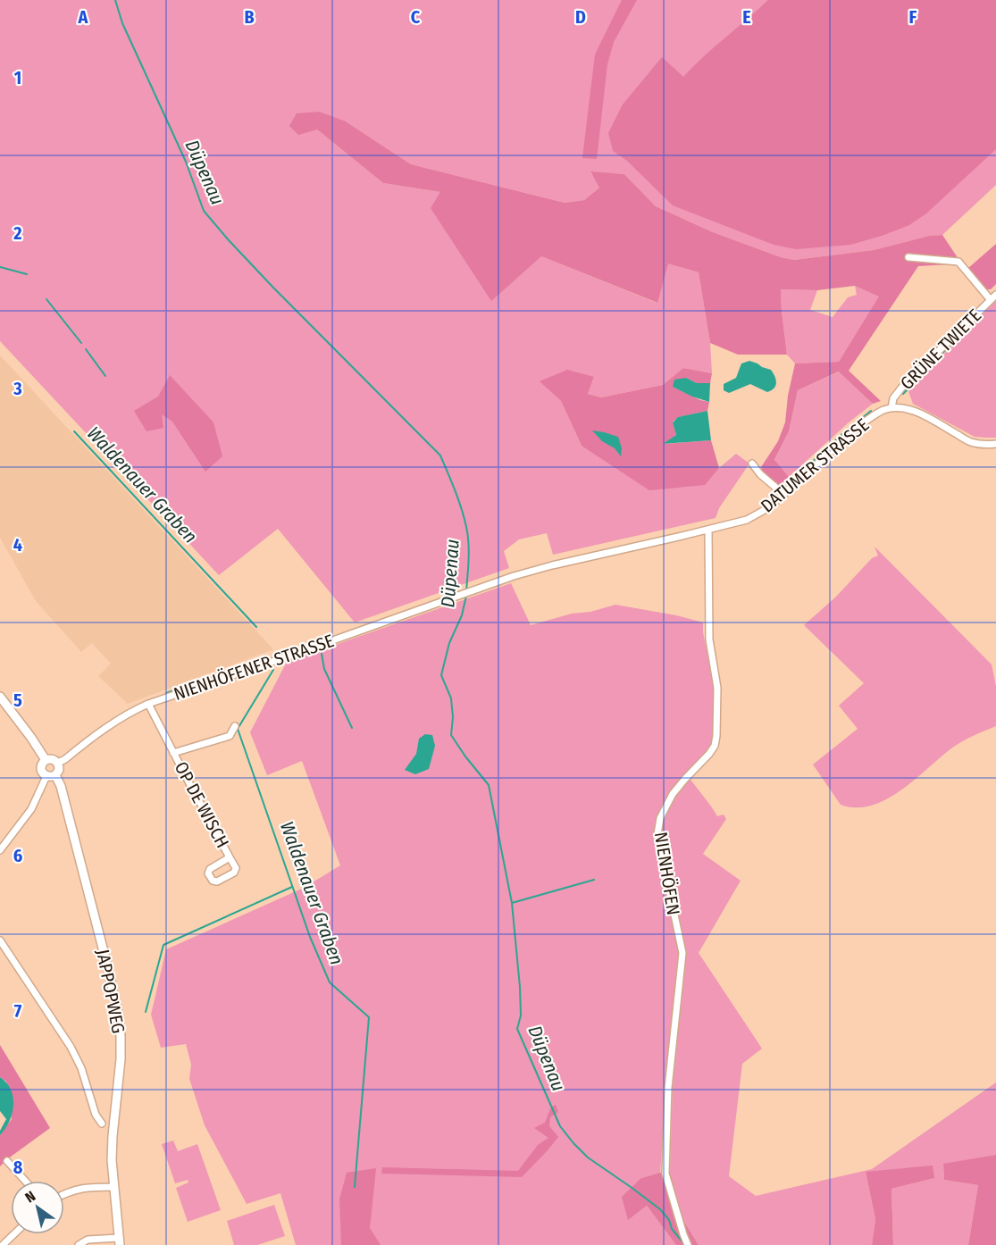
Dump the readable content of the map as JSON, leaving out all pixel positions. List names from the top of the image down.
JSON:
{
  "streets": {
    "street": [
      "GRÜNE TWIETE",
      "DATUMER STRASSE",
      "NIENHÖFENER STRASSE",
      "OP DE WISCH",
      "NIENHÖFEN",
      "JAPPOPWEG"
    ]
  },
  "crossings": [
    ["GRÜNE TWIETE", "DATUMER STRASSE"],
    ["DATUMER STRASSE", "NIENHÖFENER STRASSE"],
    ["DATUMER STRASSE", "NIENHÖFEN"],
    ["NIENHÖFENER STRASSE", "OP DE WISCH"],
    ["NIENHÖFENER STRASSE", "JAPPOPWEG"]
  ],
  "water": ["Düpenau", "Waldenauer Graben"],
  "north": "top left",
  "grid": {
    "columns": [
      "A",
      "B",
      "C",
      "D",
      "E",
      "F"
    ],
    "rows": [
      "1",
      "2",
      "3",
      "4",
      "5",
      "6",
      "7",
      "8"
    ]
  }
}
